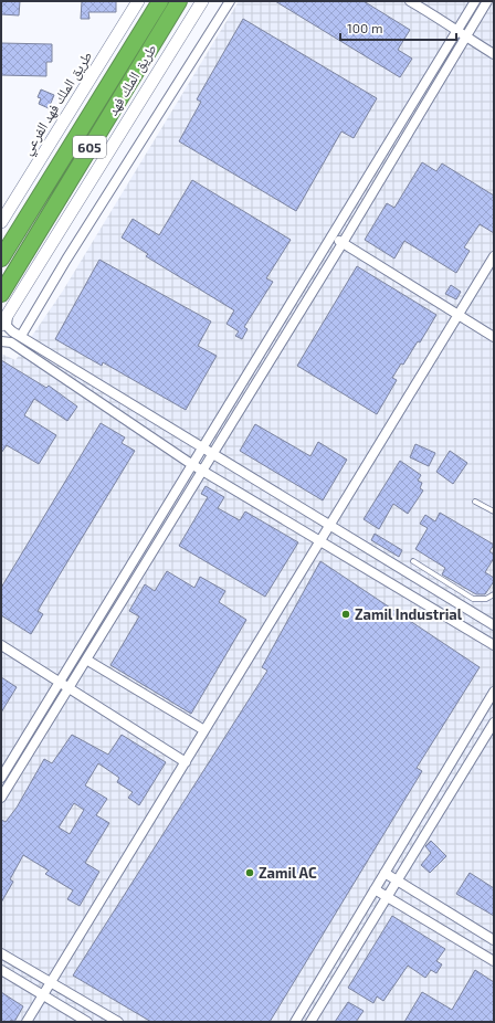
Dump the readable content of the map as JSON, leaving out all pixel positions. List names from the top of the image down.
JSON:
{
  "streets": {
    "highway": ["طريق الملك فهد", "605"],
    "main road": ["طريق الملك فهد الفرعي"]
  },
  "places": ["Zamil Industrial", "Zamil AC"],
  "scale_bar": "100 m"
}
